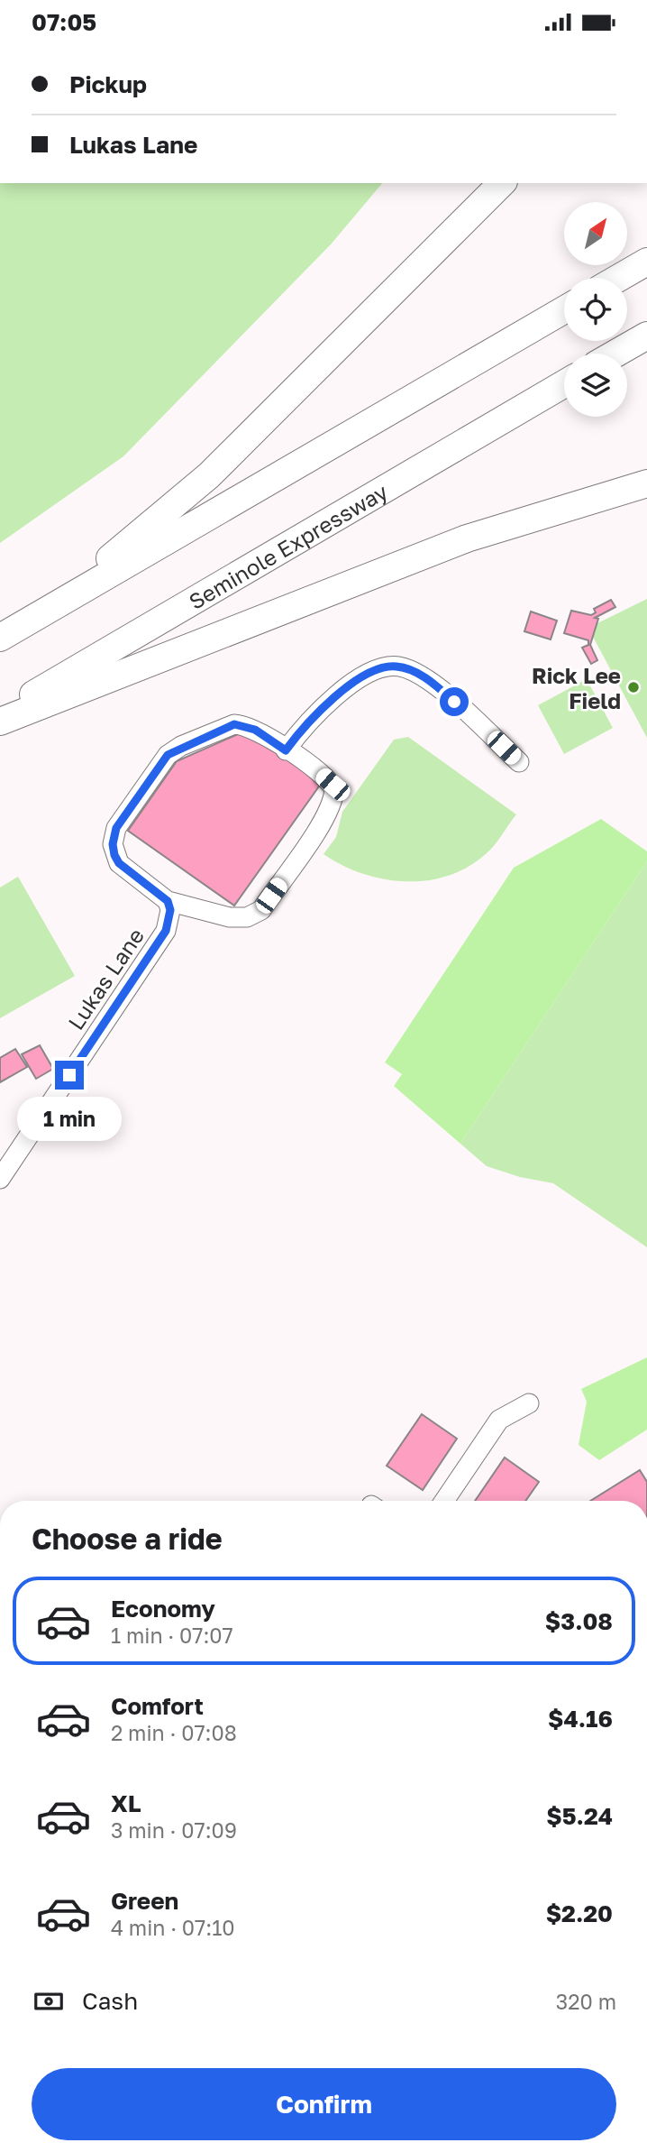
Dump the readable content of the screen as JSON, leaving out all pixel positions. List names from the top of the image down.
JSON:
{
  "streets": {
    "highway": ["Seminole Expressway"],
    "street": ["Lukas Lane"]
  },
  "places": ["Rick Lee Field"],
  "north": "top right",
  "page": {
    "status": "07:05",
    "banner": ["Pickup", "Lukas Lane"],
    "bubble": "1 min",
    "heading": "Choose a ride",
    "list": [
      {
        "name": "Economy",
        "note": "1 min · 07:07",
        "value": "$3.08"
      },
      {
        "name": "Comfort",
        "note": "2 min · 07:08",
        "value": "$4.16"
      },
      {
        "name": "XL",
        "note": "3 min · 07:09",
        "value": "$5.24"
      },
      {
        "name": "Green",
        "note": "4 min · 07:10",
        "value": "$2.20"
      }
    ],
    "pay": ["Cash", "320 m"],
    "buttons": "Confirm"
  }
}
